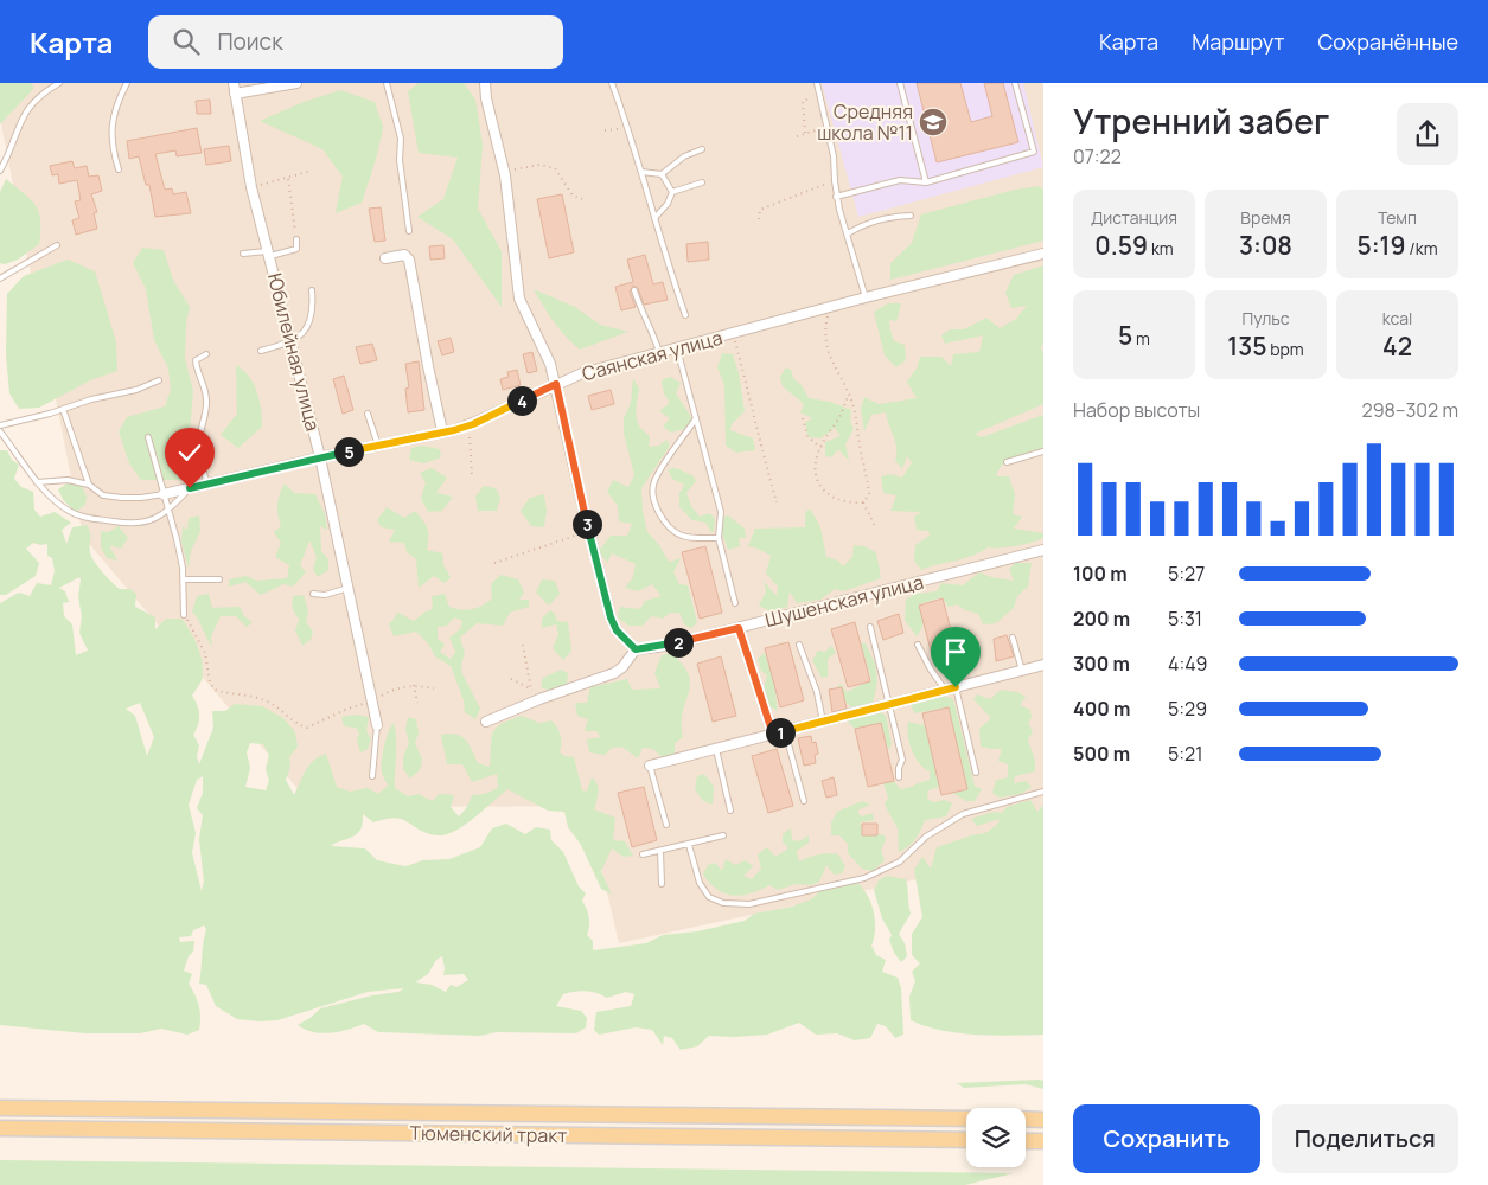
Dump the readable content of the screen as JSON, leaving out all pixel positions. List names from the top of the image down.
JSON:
{
  "streets": {
    "main road": ["Тюменский тракт"],
    "street": ["Юбилейная улица", "Саянская улица", "Шушенская улица"]
  },
  "crossings": [
    ["Юбилейная улица", "Саянская улица"]
  ],
  "places": {
    "school or university": ["Средняя школа №11"]
  },
  "page": {
    "header": "Карта",
    "search": "Поиск",
    "nav": ["Карта", "Маршрут", "Сохранённые"],
    "heading": ["Утренний забег", "07:22"],
    "stats": [
      ["Дистанция", "0.59 km"],
      ["Время", "3:08"],
      ["Темп", "5:19 /km"],
      ["5 m"],
      ["Пульс", "135 bpm"],
      ["kcal", "42"]
    ],
    "chart": ["Набор высоты", "298–302 m"],
    "pins": [
      "4",
      "5",
      "3",
      "2",
      "1"
    ],
    "list": [
      {
        "name": "100 m",
        "note": "5:27"
      },
      {
        "name": "200 m",
        "note": "5:31"
      },
      {
        "name": "300 m",
        "note": "4:49"
      },
      {
        "name": "400 m",
        "note": "5:29"
      },
      {
        "name": "500 m",
        "note": "5:21"
      }
    ],
    "buttons": ["Сохранить", "Поделиться"]
  }
}
